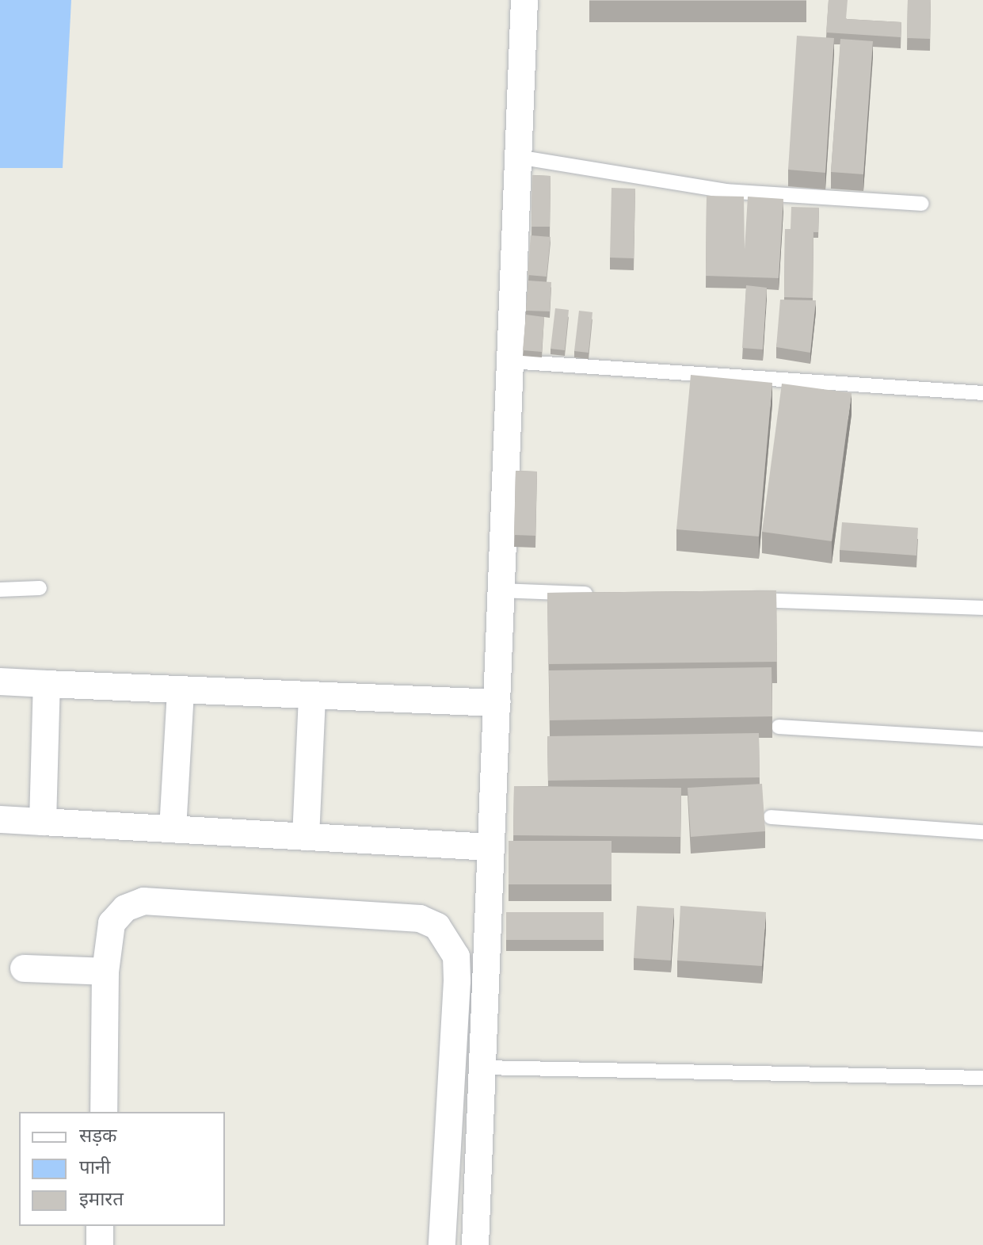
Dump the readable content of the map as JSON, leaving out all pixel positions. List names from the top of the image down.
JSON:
{
  "legend": ["सड़क", "पानी", "इमारत"]
}
